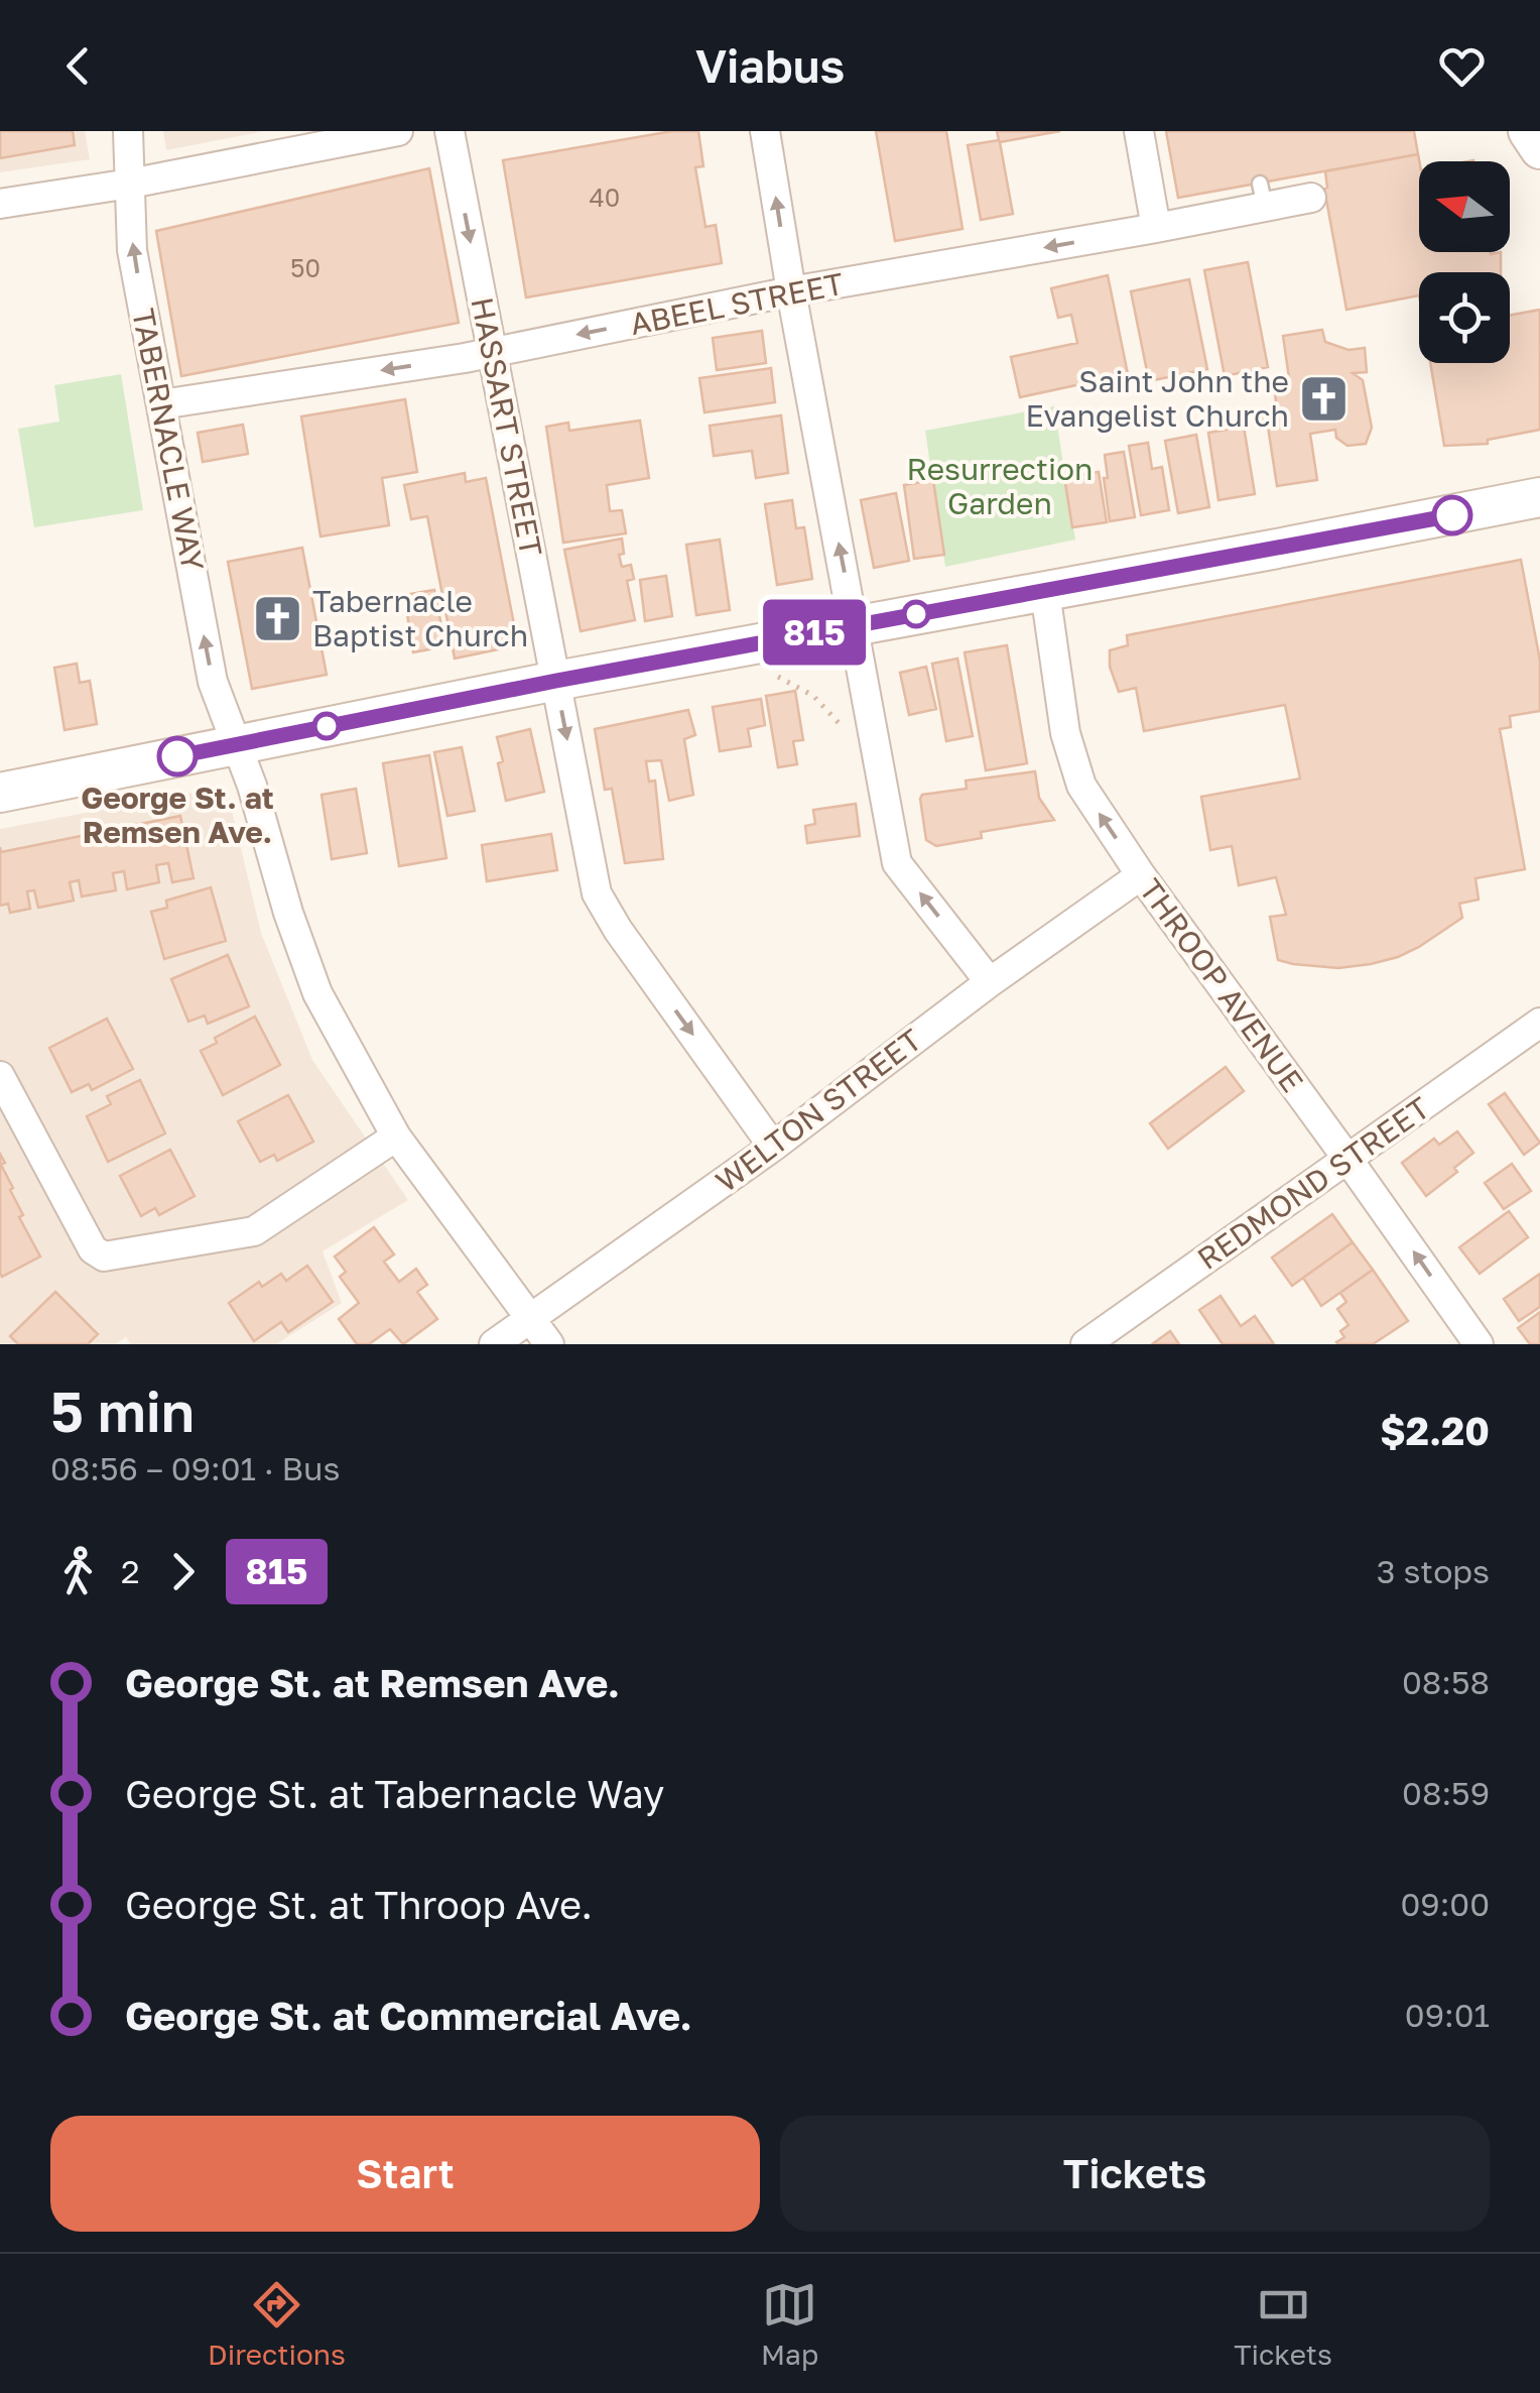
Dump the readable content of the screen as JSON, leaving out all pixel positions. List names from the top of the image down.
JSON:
{
  "streets": {
    "street": [
      "ABEEL STREET",
      "HASSART STREET",
      "TABERNACLE WAY",
      "THROOP AVENUE",
      "WELTON STREET",
      "REDMOND STREET"
    ]
  },
  "crossings": [
    ["ABEEL STREET", "HASSART STREET"],
    ["ABEEL STREET", "TABERNACLE WAY"],
    ["HASSART STREET", "WELTON STREET"],
    ["TABERNACLE WAY", "WELTON STREET"],
    ["THROOP AVENUE", "WELTON STREET"],
    ["THROOP AVENUE", "REDMOND STREET"]
  ],
  "one_way": ["ABEEL STREET", "HASSART STREET", "TABERNACLE WAY"],
  "parks": ["Resurrection Garden"],
  "places": {
    "church": ["Saint John the Evangelist Church", "Tabernacle Baptist Church"],
    "other": ["George St. at Remsen Ave."]
  },
  "lines": ["bus line 815"],
  "house_numbers": ["40", "50"],
  "north": "left",
  "page": {
    "header": "Viabus",
    "on_map": "815",
    "heading": ["5 min", "08:56 – 09:01 · Bus", "$2.20"],
    "legs": ["2", "815", "3 stops"],
    "list": [
      {
        "name": "George St. at Remsen Ave.",
        "value": "08:58"
      },
      {
        "name": "George St. at Tabernacle Way",
        "value": "08:59"
      },
      {
        "name": "George St. at Throop Ave.",
        "value": "09:00"
      },
      {
        "name": "George St. at Commercial Ave.",
        "value": "09:01"
      }
    ],
    "buttons": ["Start", "Tickets"],
    "tabs": ["Directions", "Map", "Tickets"]
  }
}
